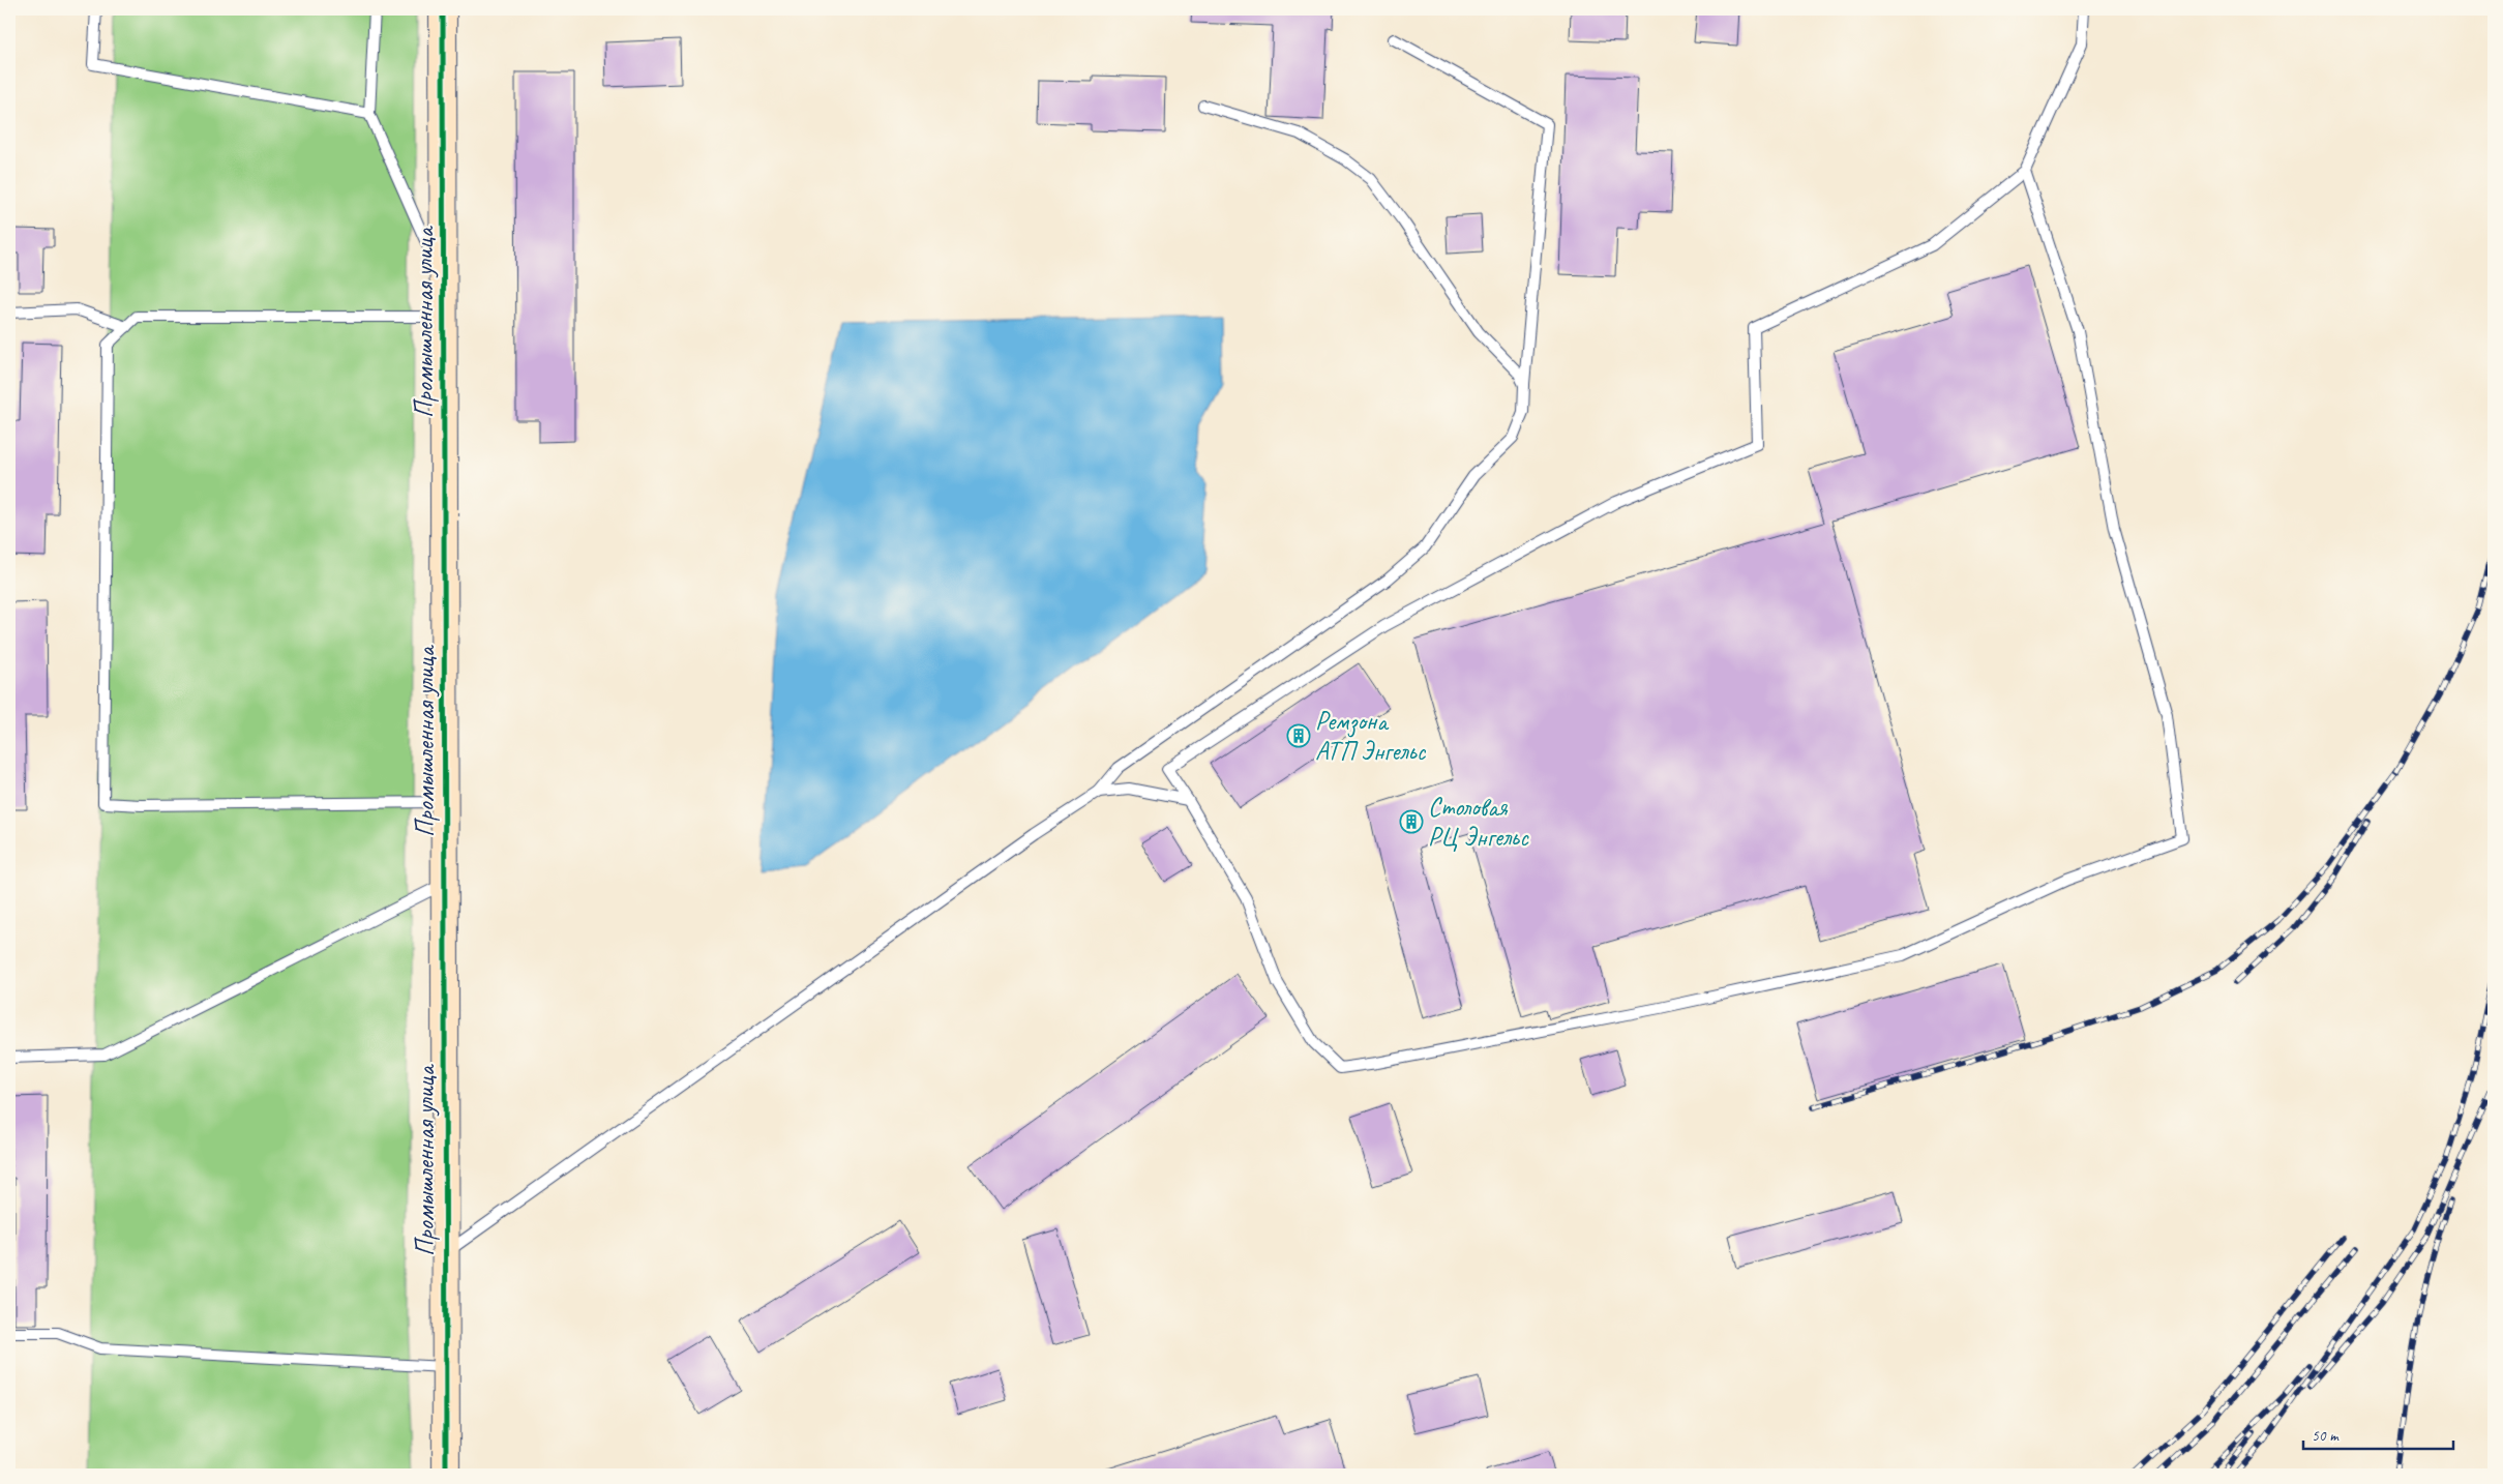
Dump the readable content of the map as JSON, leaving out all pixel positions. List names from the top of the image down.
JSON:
{
  "streets": {
    "street": ["Промышленная улица"]
  },
  "places": {
    "building": ["Ремзона АТП Энгельс", "Столовая РЦ Энгельс"]
  },
  "scale_bar": "50 m"
}
